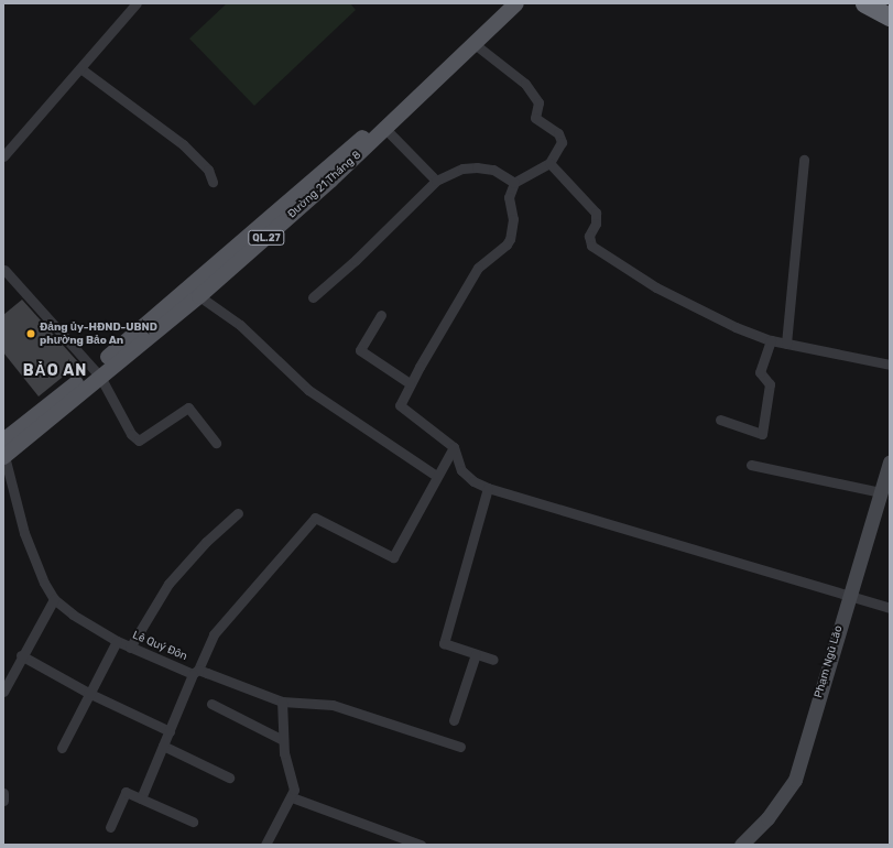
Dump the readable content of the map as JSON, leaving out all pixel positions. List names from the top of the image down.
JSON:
{
  "streets": {
    "main road": ["Đường 21 Tháng 8", "QL.27"],
    "street": ["Lê Quý Đôn", "Phạm Ngũ Lão"]
  },
  "crossings": [
    ["Đường 21 Tháng 8", "Lê Quý Đôn"]
  ],
  "districts": ["BẢO AN"],
  "places": ["Đảng ủy-HĐND-UBND phường Bảo An"]
}
